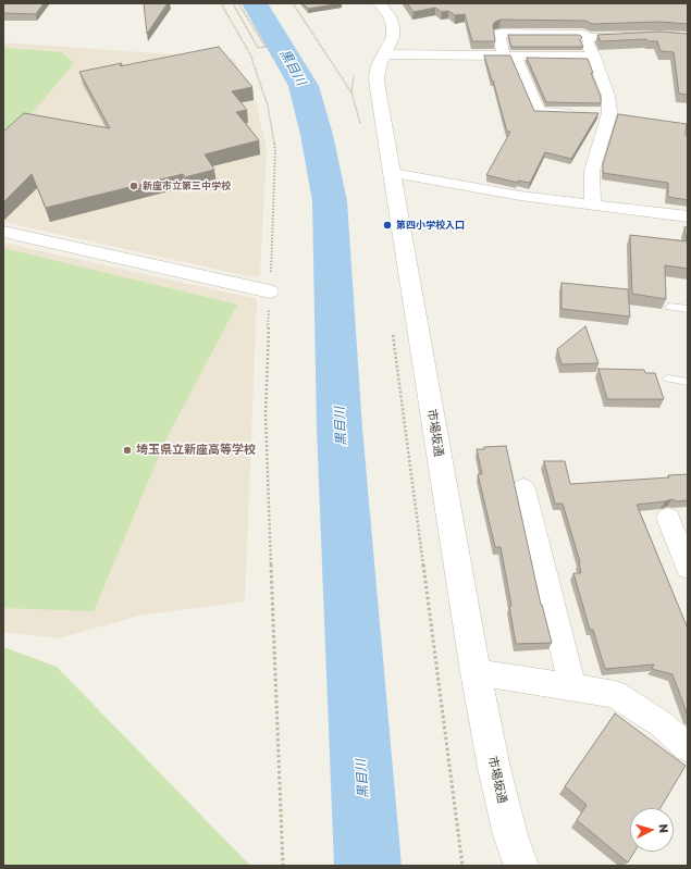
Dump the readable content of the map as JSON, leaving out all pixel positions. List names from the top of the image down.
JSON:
{
  "streets": {
    "street": ["市場坂通"]
  },
  "water": ["黒目川"],
  "places": ["新座市立第三中学校", "第四小学校入口", "埼玉県立新座高等学校"],
  "north": "right"
}
